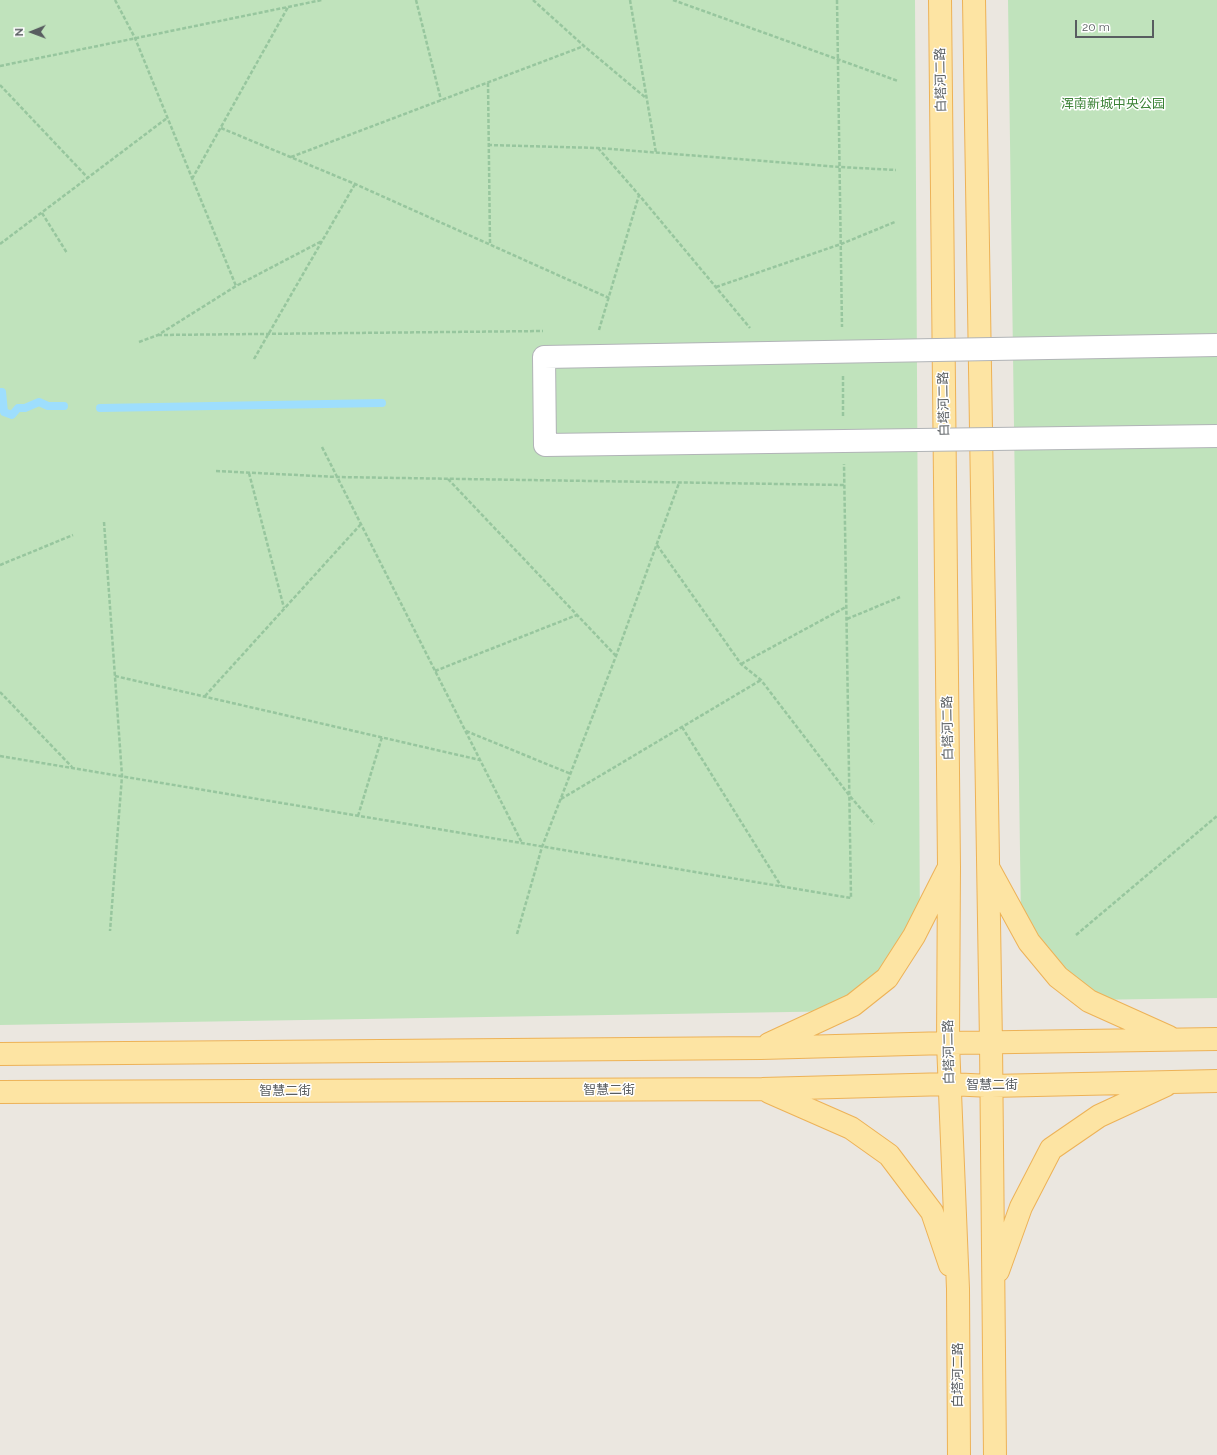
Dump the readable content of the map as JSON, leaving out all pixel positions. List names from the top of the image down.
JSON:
{
  "streets": {
    "main road": ["白塔河二路", "智慧二街"]
  },
  "crossings": [
    ["白塔河二路", "智慧二街"]
  ],
  "parks": ["浑南新城中央公园"],
  "scale_bar": "20 m",
  "north": "left"
}
